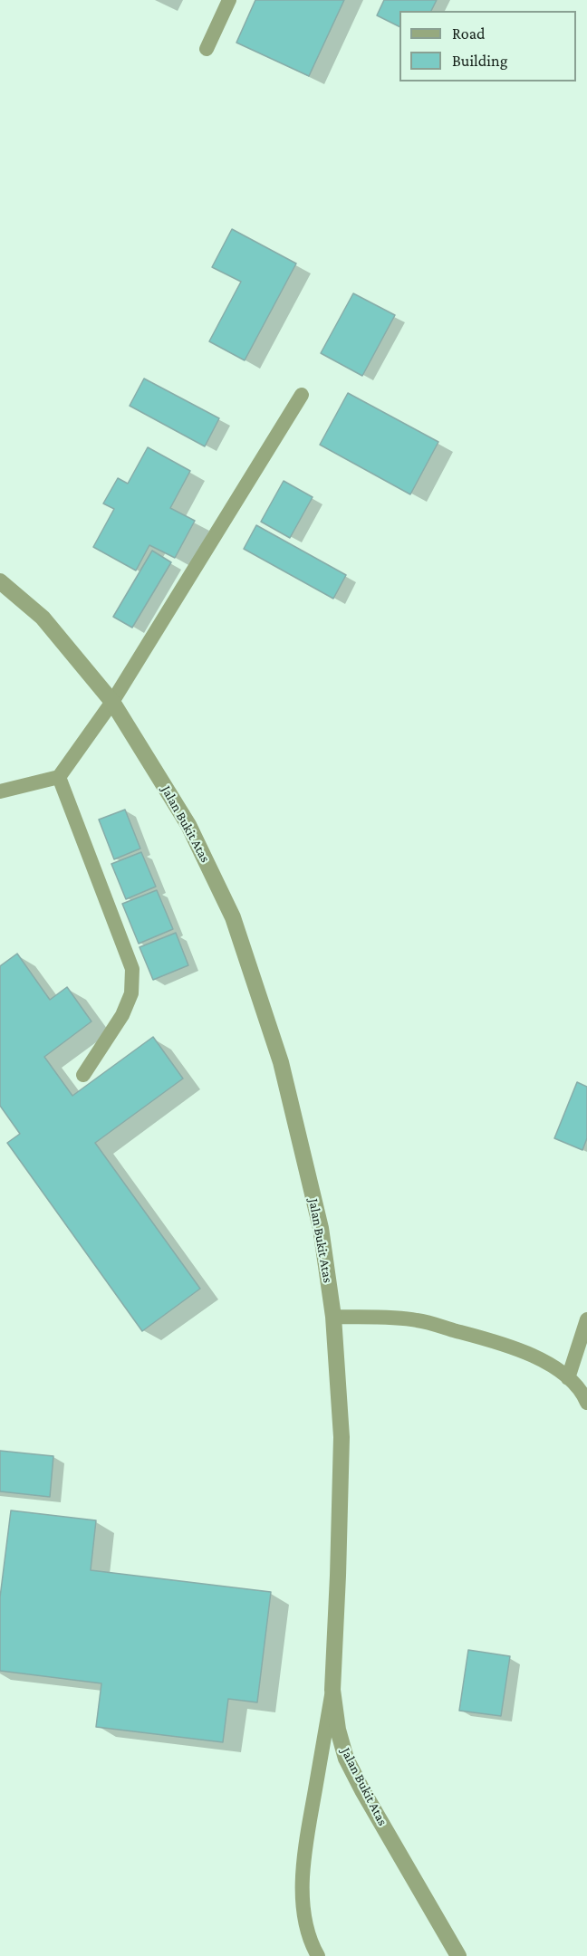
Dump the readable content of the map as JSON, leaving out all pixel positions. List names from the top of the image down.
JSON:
{
  "streets": {
    "street": ["Jalan Bukit Atas"]
  },
  "legend": ["Road", "Building"]
}
